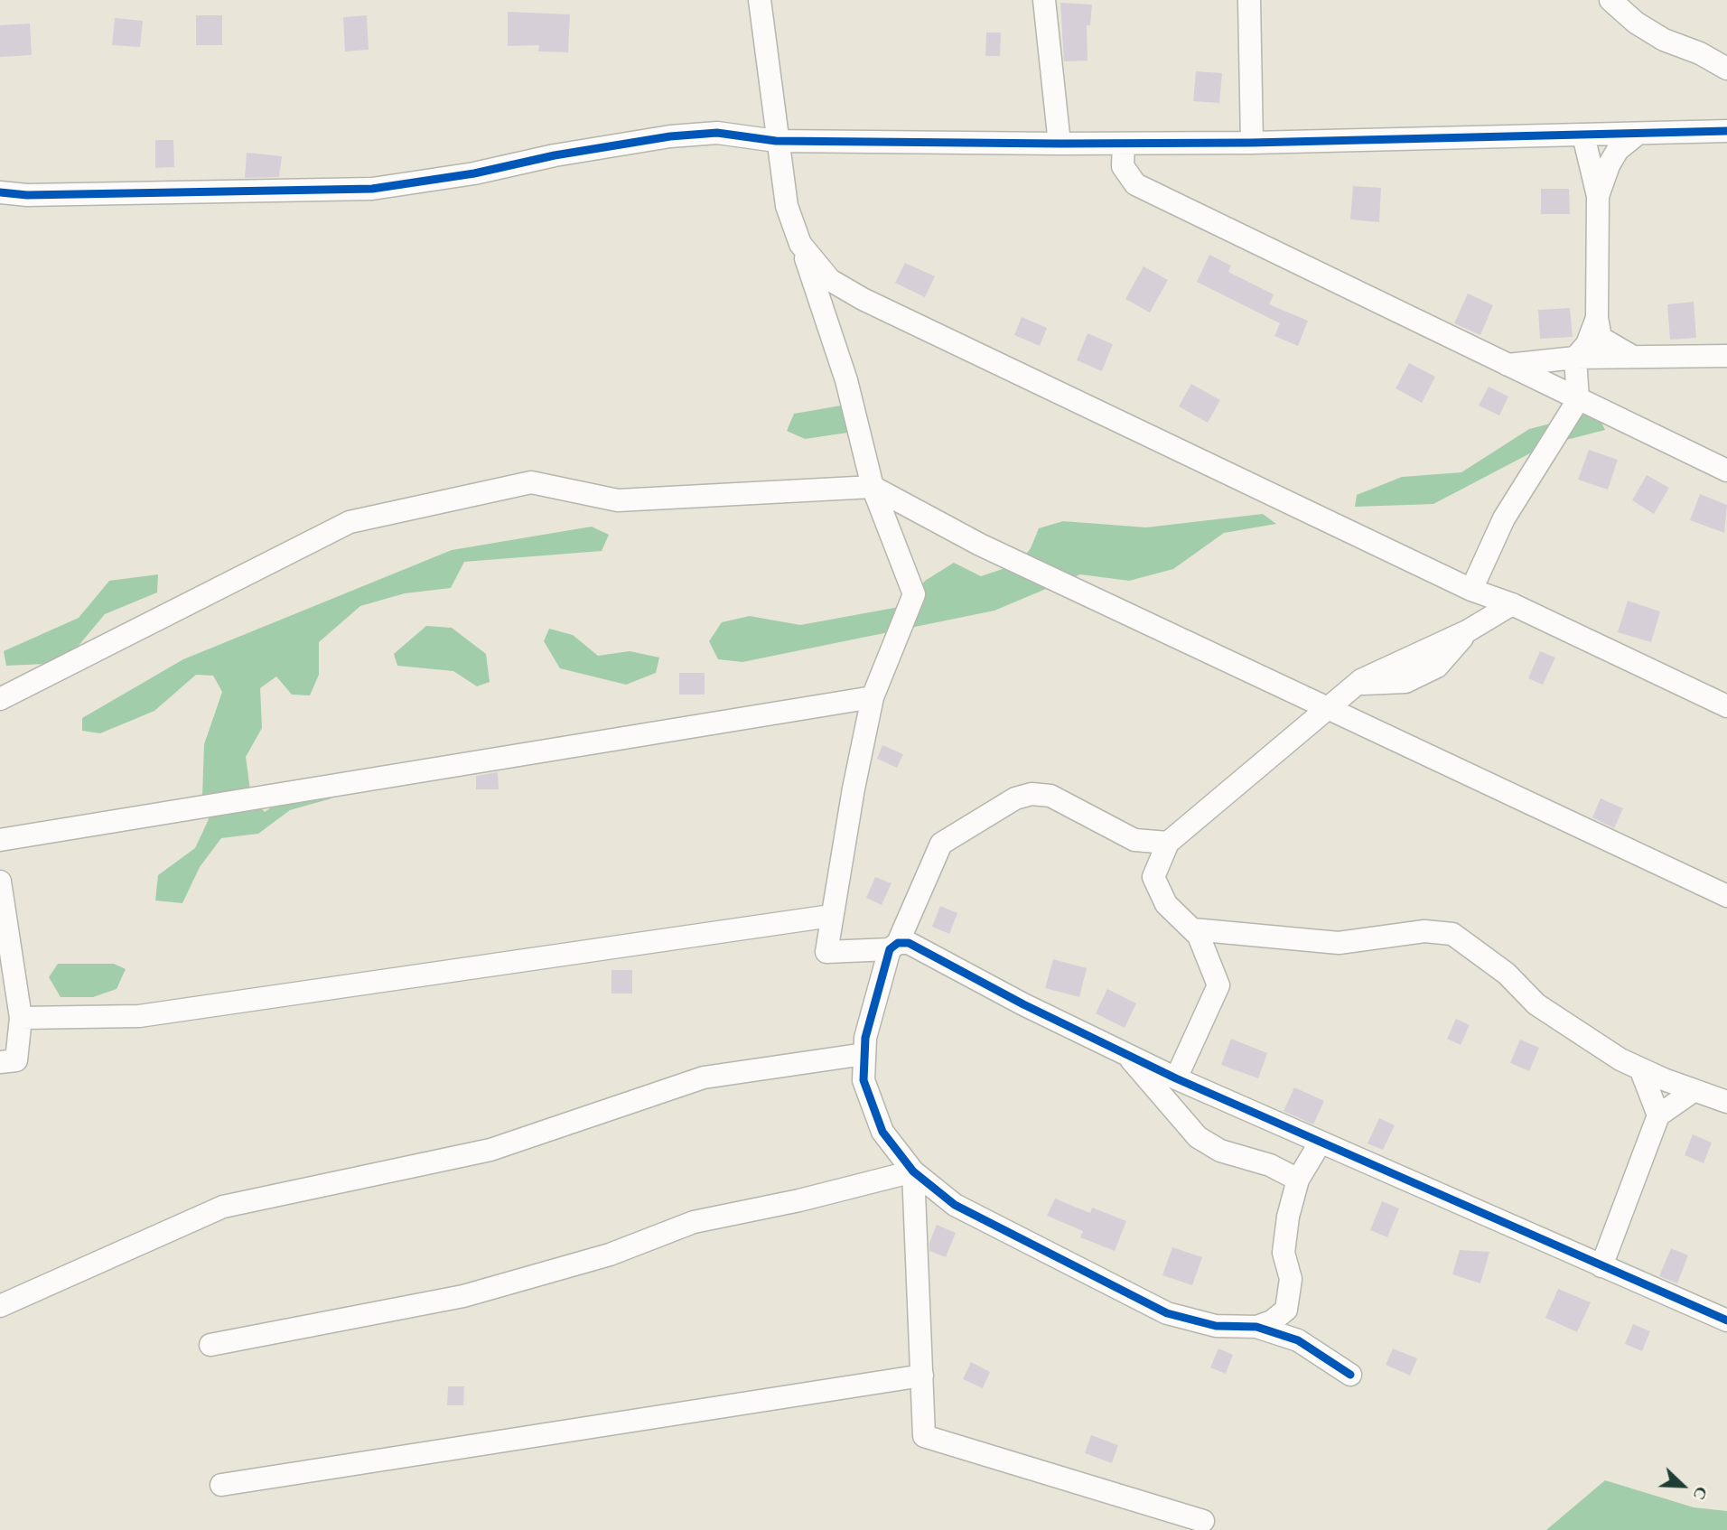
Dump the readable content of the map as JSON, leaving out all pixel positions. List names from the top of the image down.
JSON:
{
  "north": "bottom right"
}
